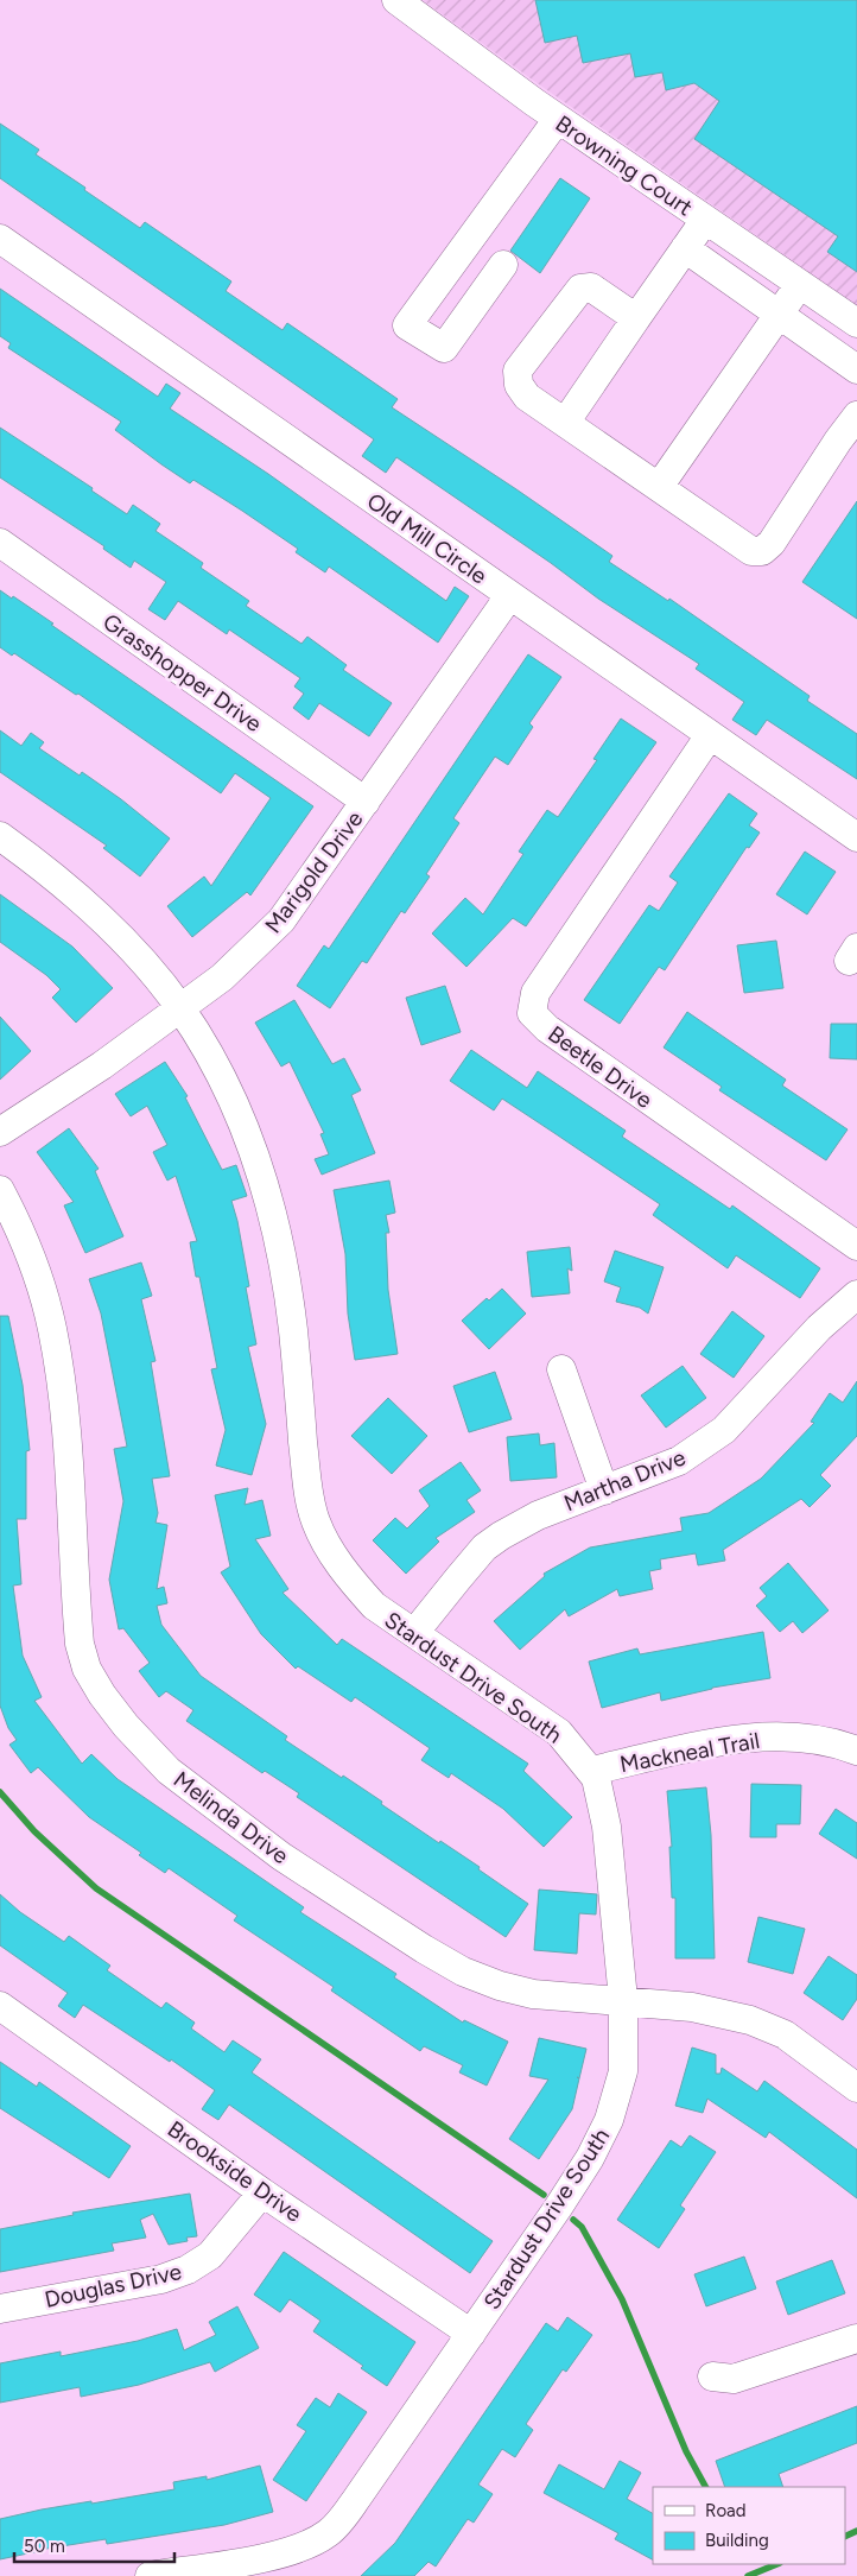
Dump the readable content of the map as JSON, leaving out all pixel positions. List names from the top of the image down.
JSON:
{
  "streets": {
    "street": [
      "Browning Court",
      "Old Mill Circle",
      "Grasshopper Drive",
      "Marigold Drive",
      "Beetle Drive",
      "Martha Drive",
      "Stardust Drive South",
      "Mackneal Trail",
      "Melinda Drive",
      "Brookside Drive",
      "Douglas Drive"
    ]
  },
  "crossings": [
    ["Old Mill Circle", "Marigold Drive"],
    ["Old Mill Circle", "Beetle Drive"],
    ["Grasshopper Drive", "Marigold Drive"],
    ["Marigold Drive", "Stardust Drive South"],
    ["Martha Drive", "Stardust Drive South"],
    ["Stardust Drive South", "Mackneal Trail"],
    ["Stardust Drive South", "Melinda Drive"],
    ["Stardust Drive South", "Brookside Drive"],
    ["Brookside Drive", "Douglas Drive"]
  ],
  "legend": ["Road", "Building"],
  "scale_bar": "50 m"
}
